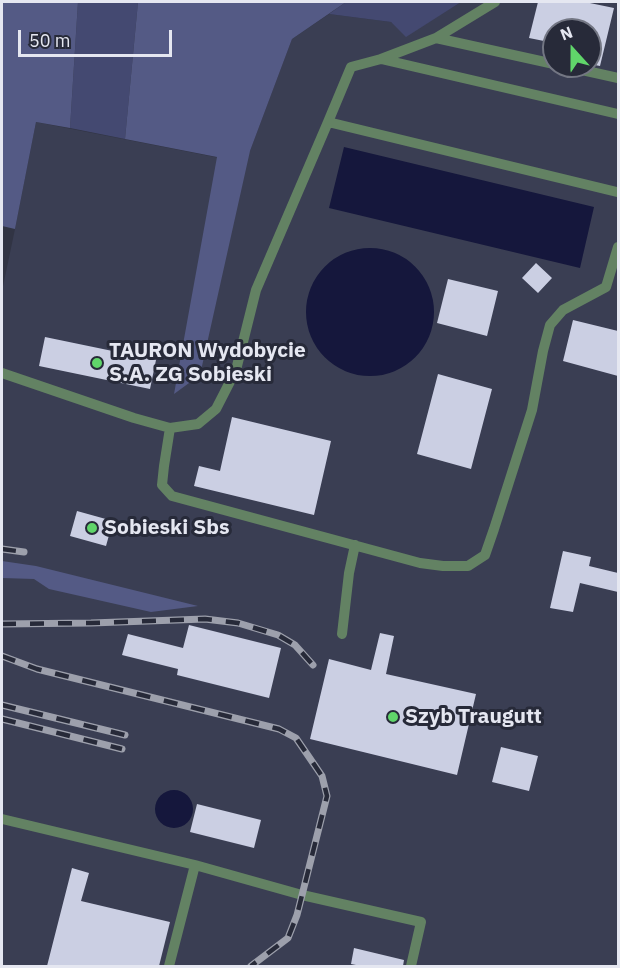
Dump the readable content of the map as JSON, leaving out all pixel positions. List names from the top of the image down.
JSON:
{
  "places": ["TAURON Wydobycie S.A. ZG Sobieski", "Sobieski Sbs", "Szyb Traugutt"],
  "scale_bar": "50 m",
  "north": "top"
}
